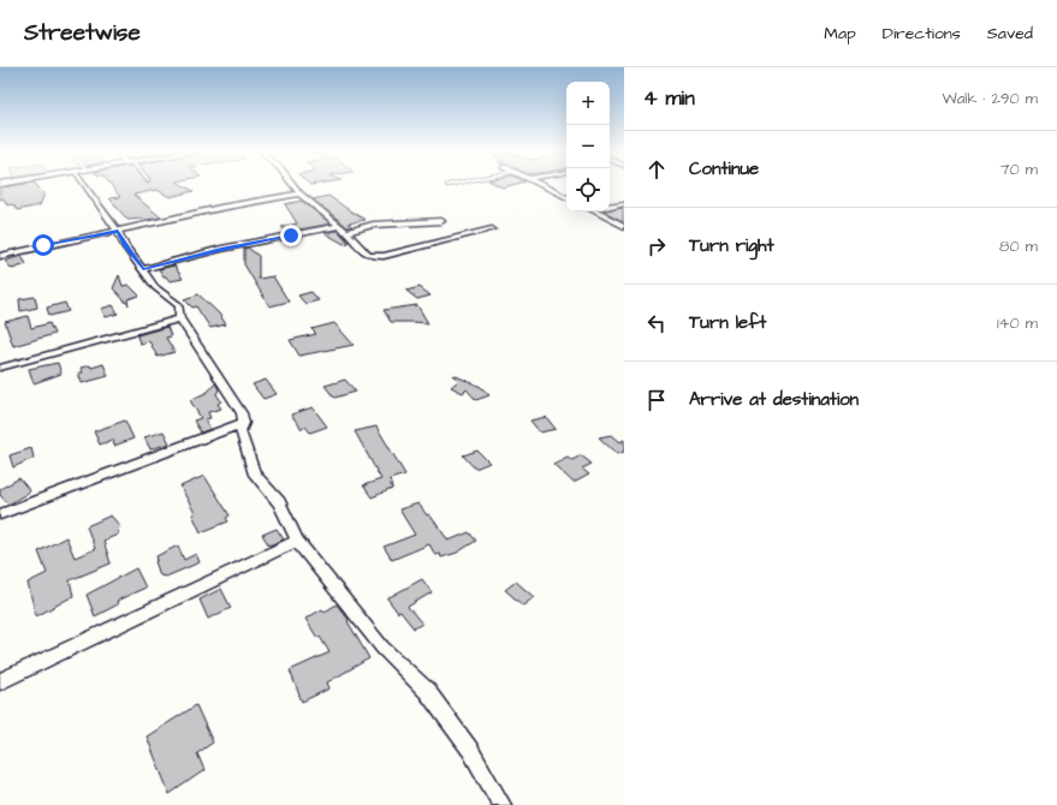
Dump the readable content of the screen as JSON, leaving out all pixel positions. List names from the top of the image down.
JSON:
{
  "page": {
    "header": "Streetwise",
    "nav": ["Map", "Directions", "Saved"],
    "heading": ["4 min", "Walk · 290 m"],
    "map_buttons": ["+", "−"],
    "list": [
      ["Continue", "70 m"],
      ["Turn right", "80 m"],
      ["Turn left", "140 m"],
      "Arrive at destination"
    ]
  }
}
